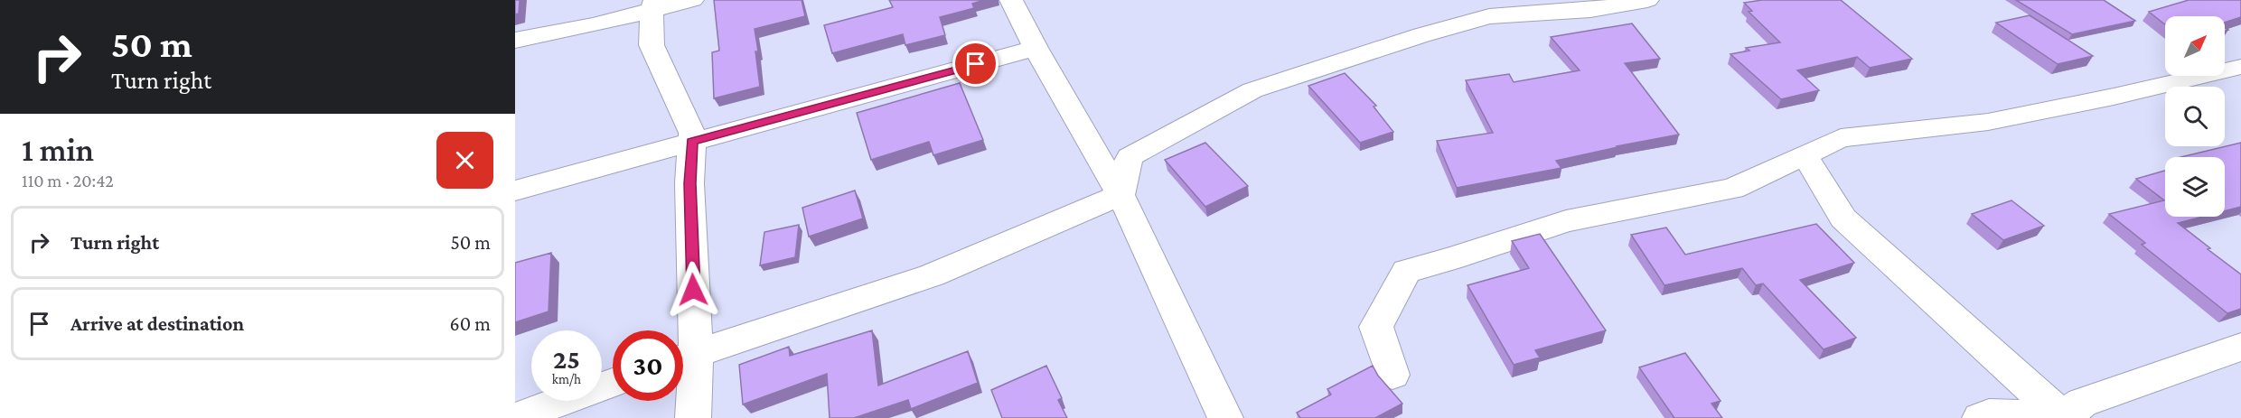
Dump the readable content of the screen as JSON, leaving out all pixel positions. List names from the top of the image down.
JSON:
{
  "north": "top right",
  "page": {
    "turn": ["50 m", "Turn right"],
    "heading": ["1 min", "110 m · 20:42"],
    "list": [
      {
        "name": "Turn right",
        "value": "50 m"
      },
      {
        "name": "Arrive at destination",
        "value": "60 m"
      }
    ],
    "speed": "25 km/h",
    "limit": "30"
  }
}
